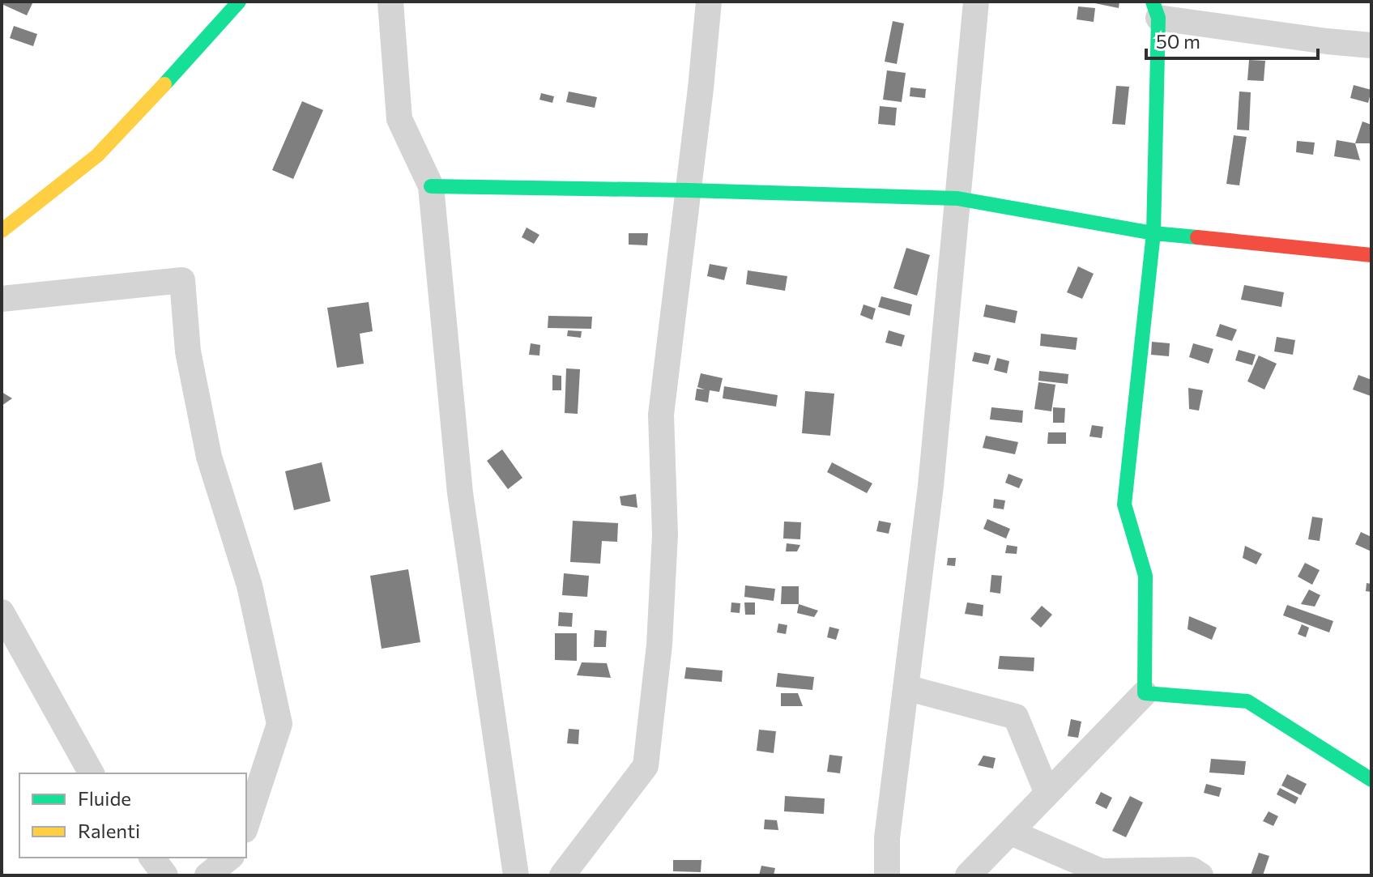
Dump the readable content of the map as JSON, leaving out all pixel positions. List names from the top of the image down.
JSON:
{
  "legend": ["Fluide", "Ralenti"],
  "scale_bar": "50 m"
}
